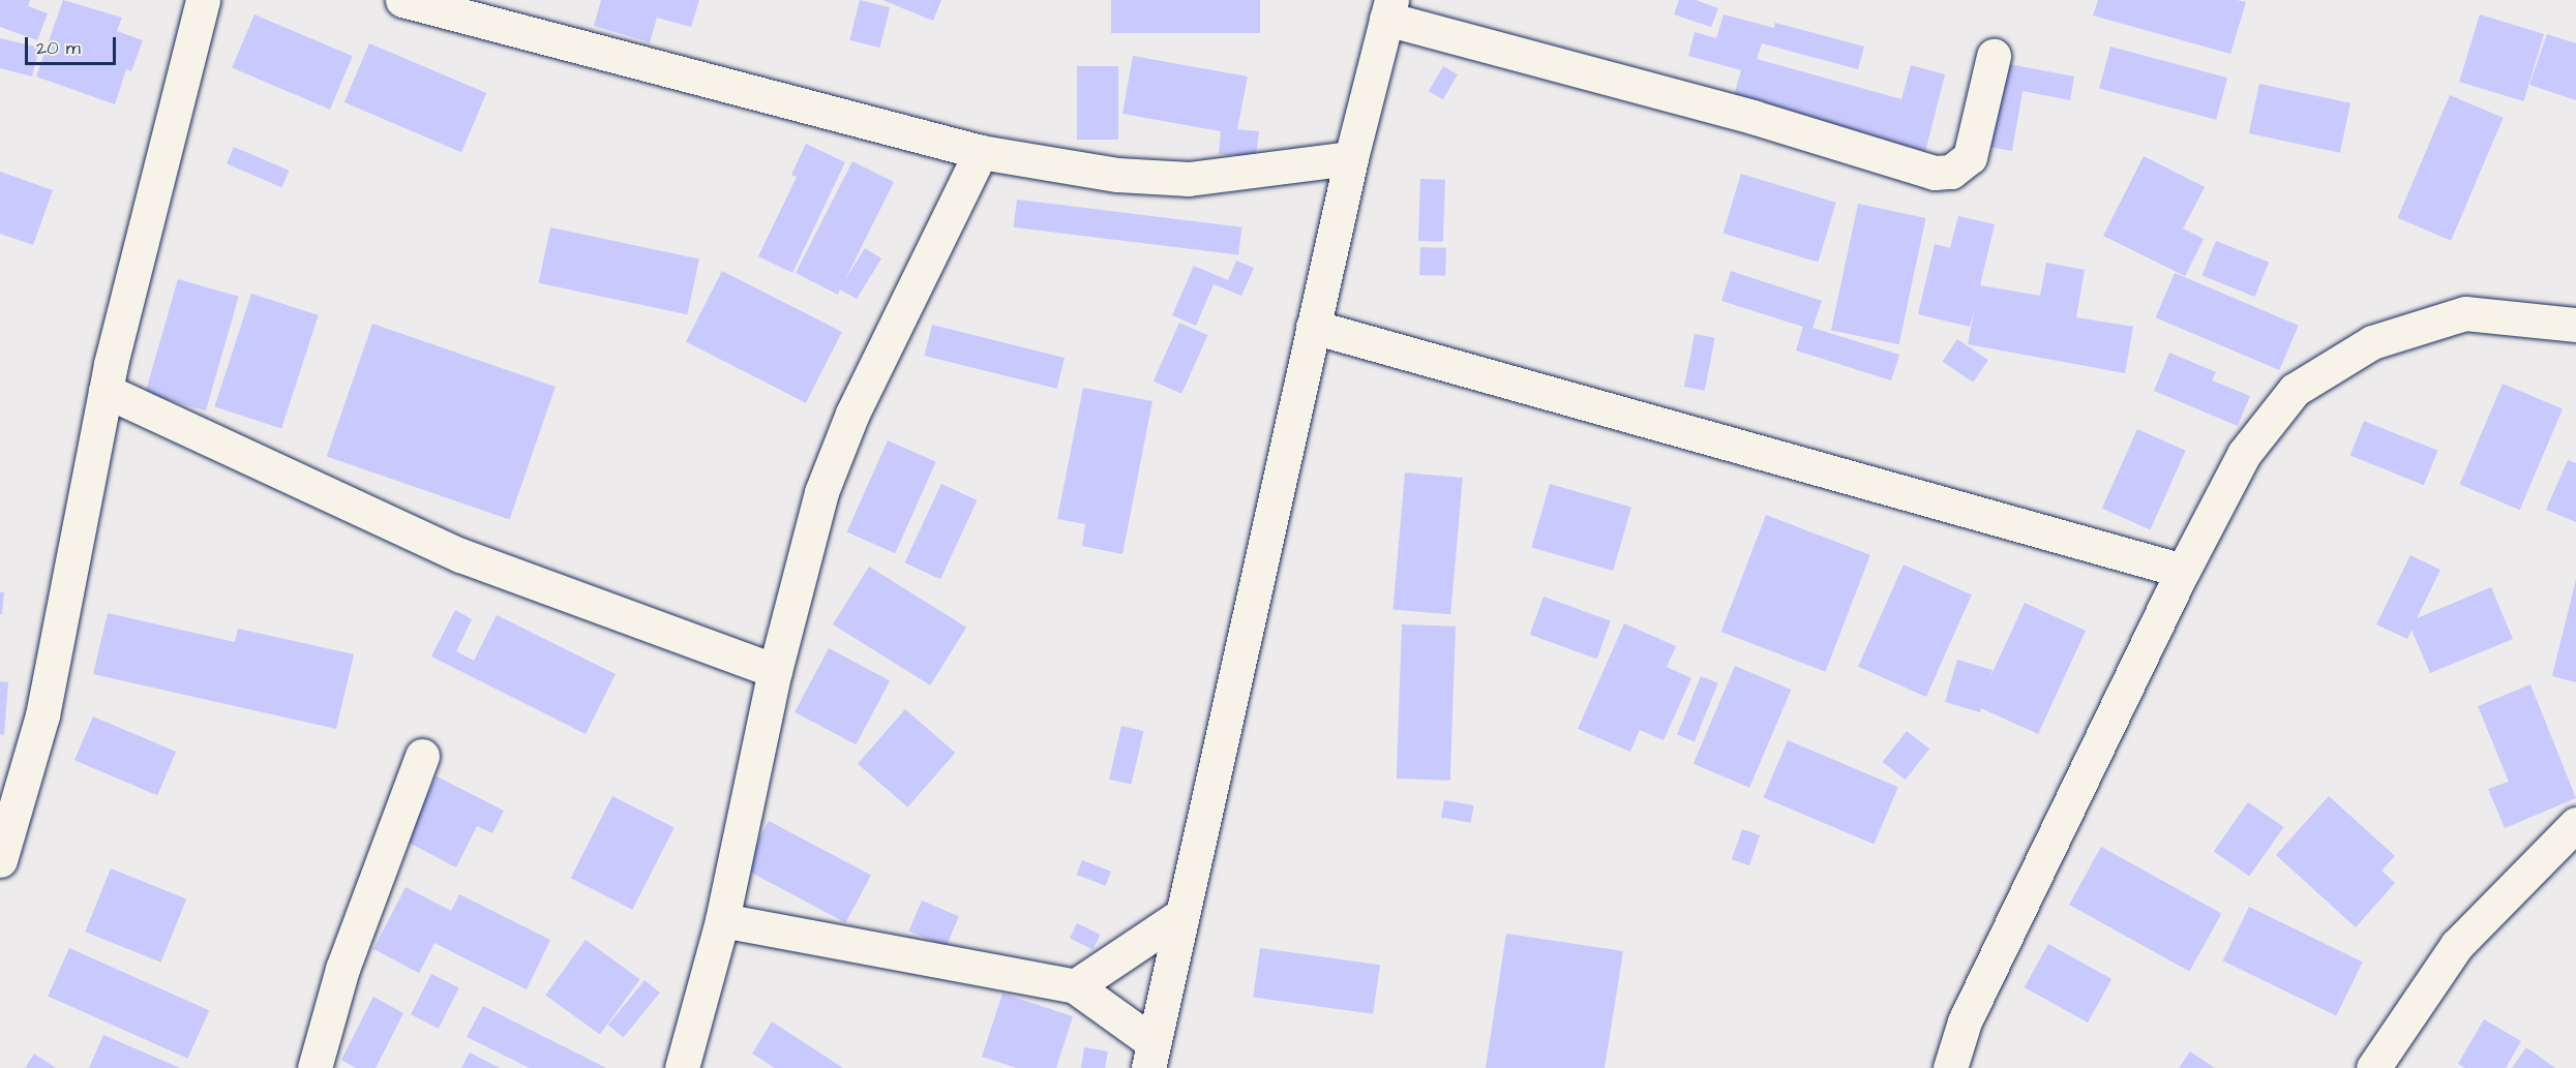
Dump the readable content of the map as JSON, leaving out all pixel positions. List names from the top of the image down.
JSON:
{
  "scale_bar": "20 m"
}
